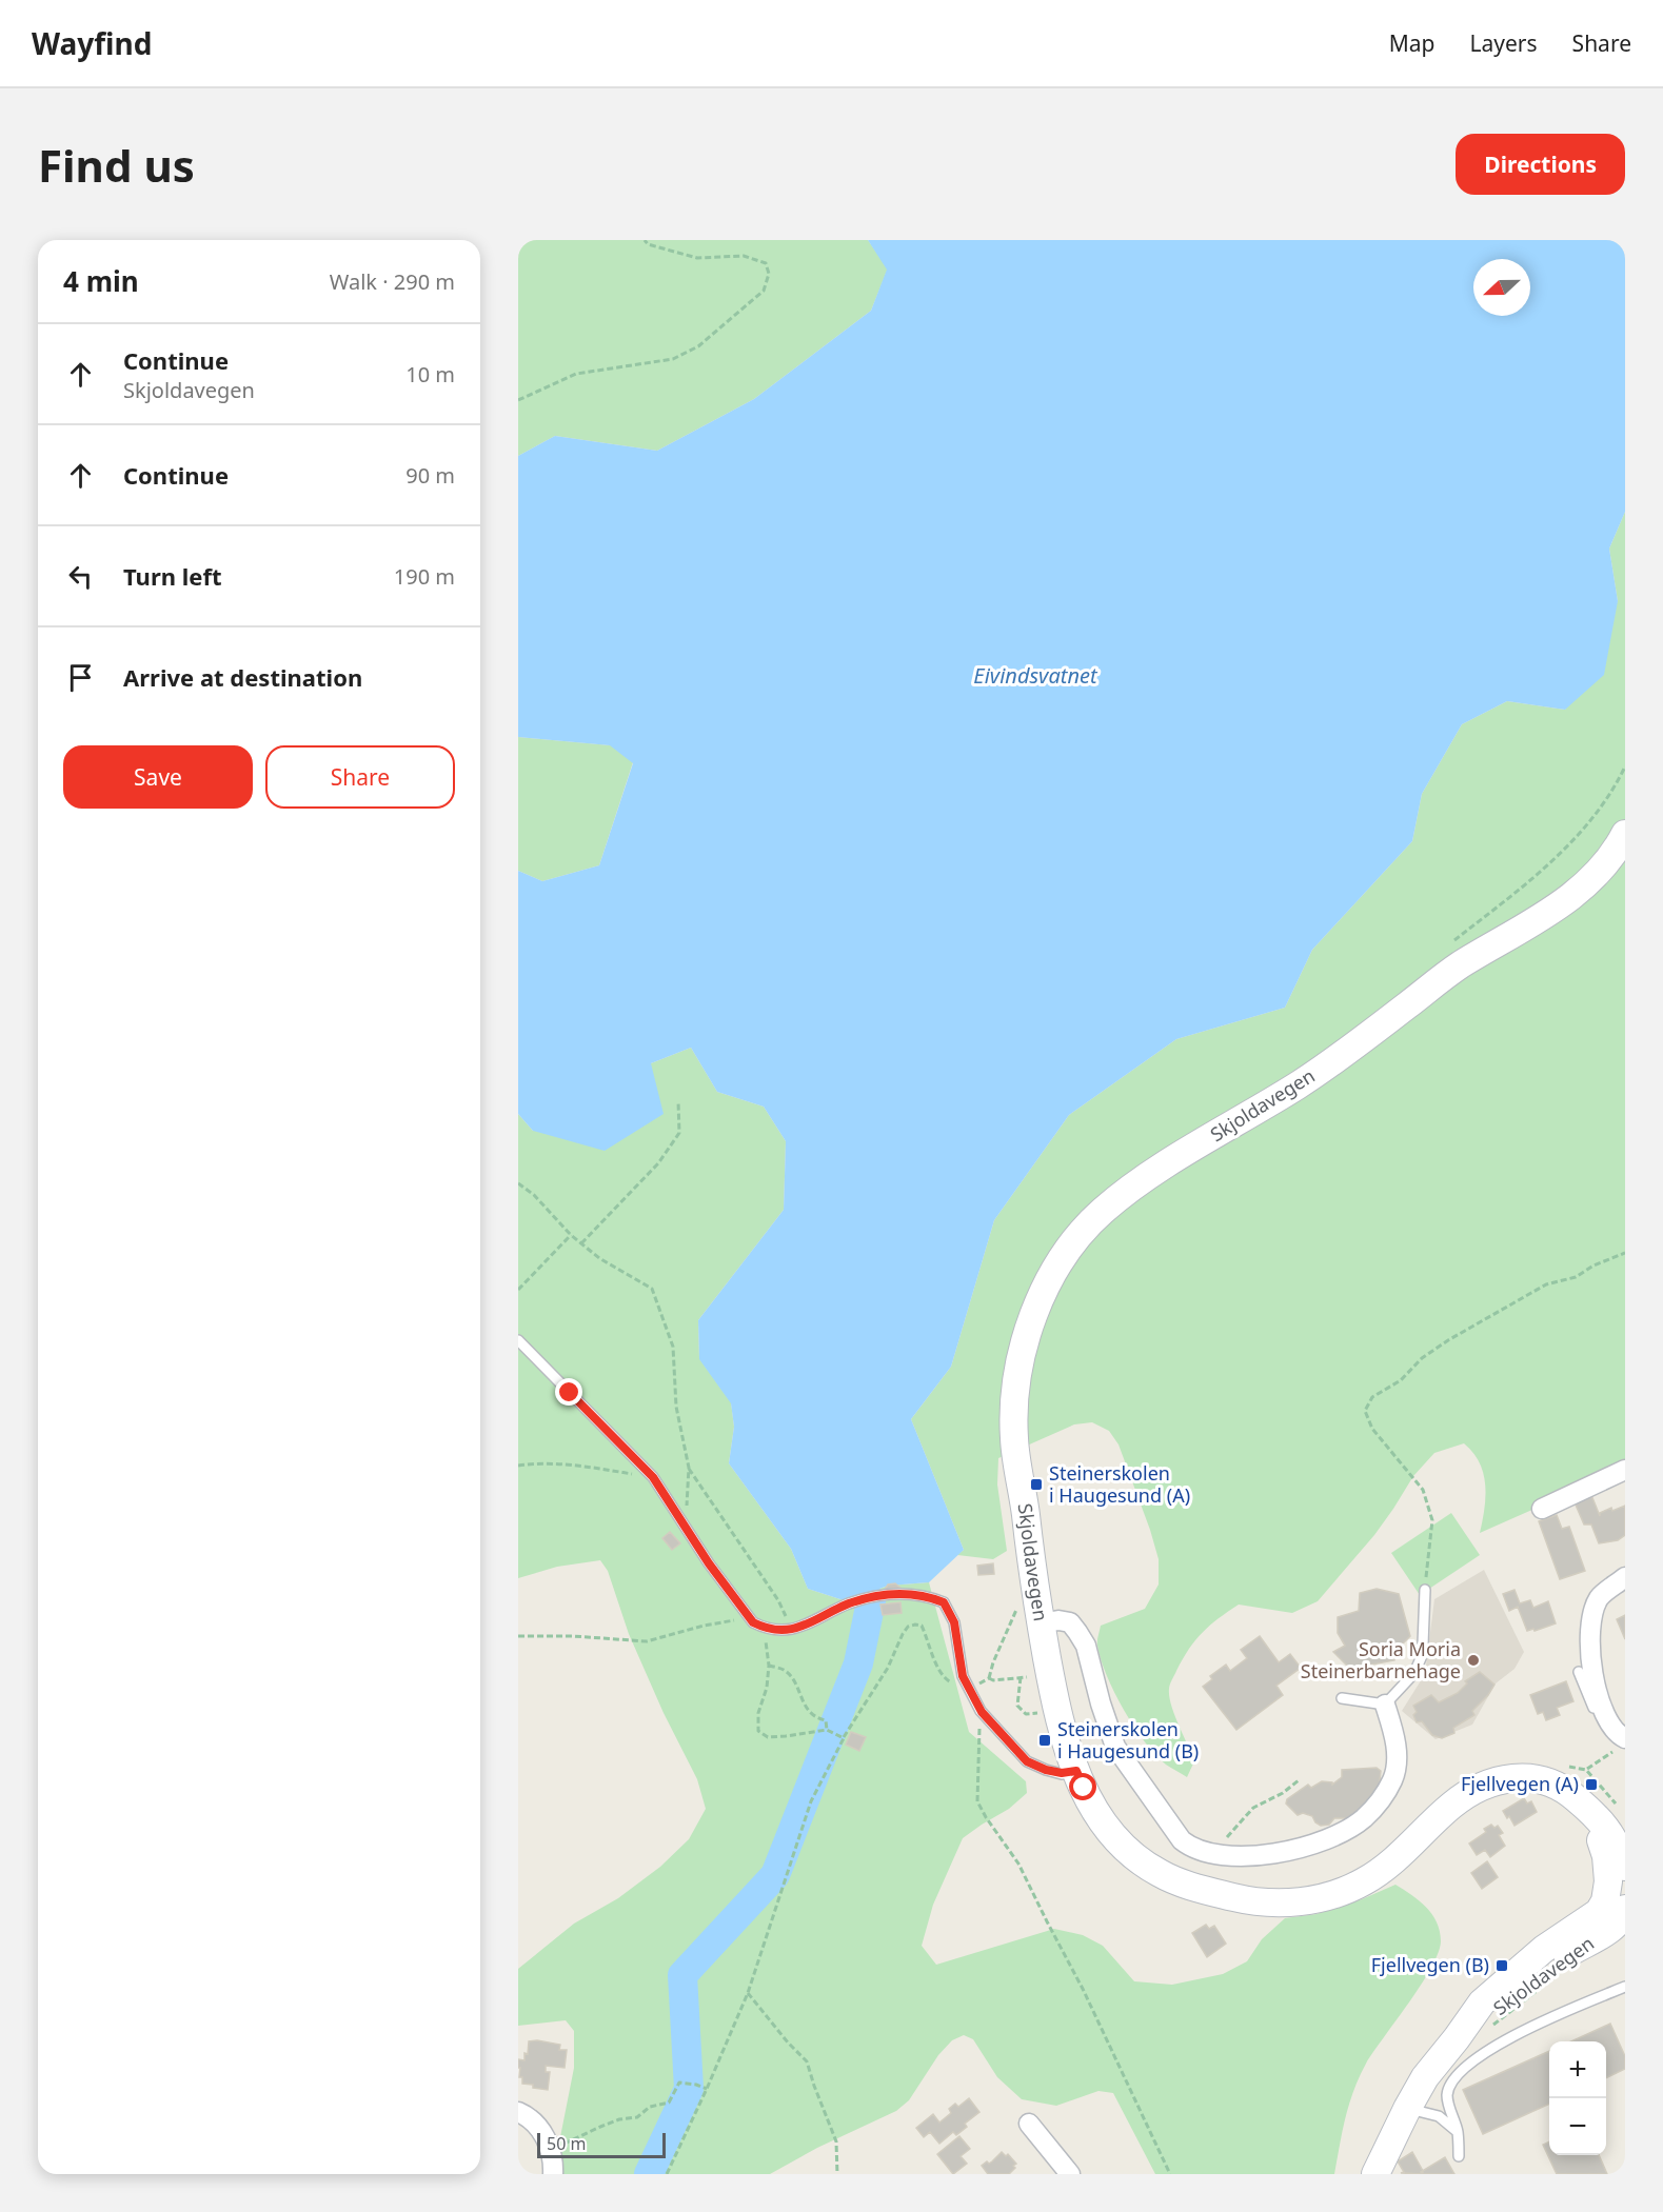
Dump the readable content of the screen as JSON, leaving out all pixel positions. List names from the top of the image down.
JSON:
{
  "streets": {
    "main road": ["Skjoldavegen"]
  },
  "water": ["Eivindsvatnet"],
  "places": {
    "transit": [
      "Steinerskolen i Haugesund (A)",
      "Steinerskolen i Haugesund (B)",
      "Fjellvegen (A)",
      "Fjellvegen (B)"
    ],
    "other": ["Soria Moria Steinerbarnehage"]
  },
  "scale_bar": "50 m",
  "north": "left",
  "page": {
    "header": "Wayfind",
    "nav": ["Map", "Layers", "Share"],
    "buttons": [
      "Directions",
      ["Save", "Share"]
    ],
    "title": "Find us",
    "heading": ["4 min", "Walk · 290 m"],
    "list": [
      ["Continue", "Skjoldavegen", "10 m"],
      ["Continue", "90 m"],
      ["Turn left", "190 m"],
      "Arrive at destination"
    ],
    "map_buttons": ["+", "−"],
    "scale": "50 m"
  }
}
